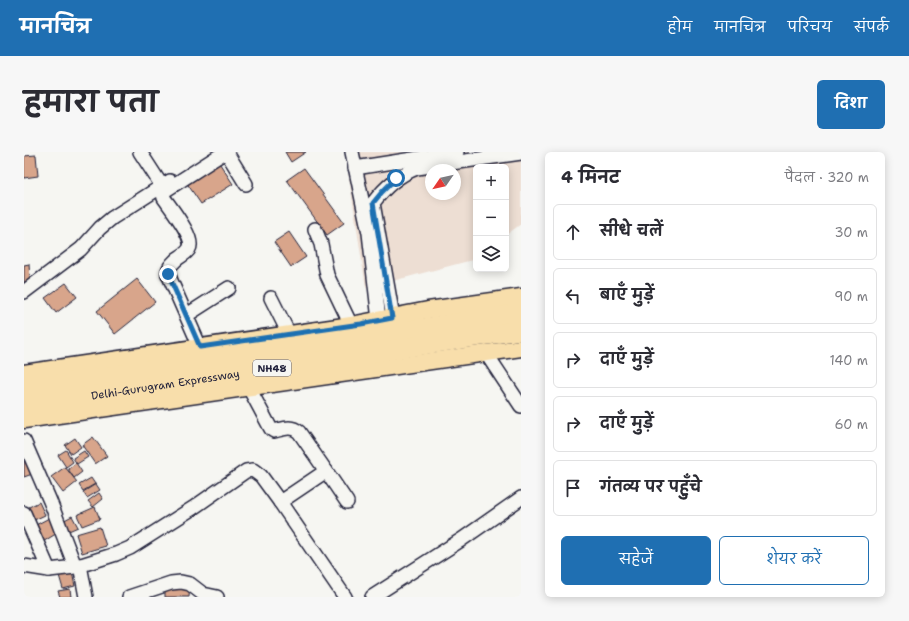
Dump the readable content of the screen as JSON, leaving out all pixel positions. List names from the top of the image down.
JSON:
{
  "streets": {
    "highway": ["NH48", "Delhi-Gurugram Expressway"]
  },
  "north": "bottom left",
  "page": {
    "header": "मानचित्र",
    "nav": [
      "होम",
      "मानचित्र",
      "परिचय",
      "संपर्क"
    ],
    "title": "हमारा पता",
    "buttons": [
      "दिशा",
      ["सहेजें", "शेयर करें"]
    ],
    "heading": ["4 मिनट", "पैदल · 320 m"],
    "map_buttons": ["+", "−"],
    "list": [
      ["सीधे चलें", "30 m"],
      ["बाएँ मुड़ें", "90 m"],
      ["दाएँ मुड़ें", "140 m"],
      ["दाएँ मुड़ें", "60 m"],
      "गंतव्य पर पहुँचे"
    ]
  }
}
